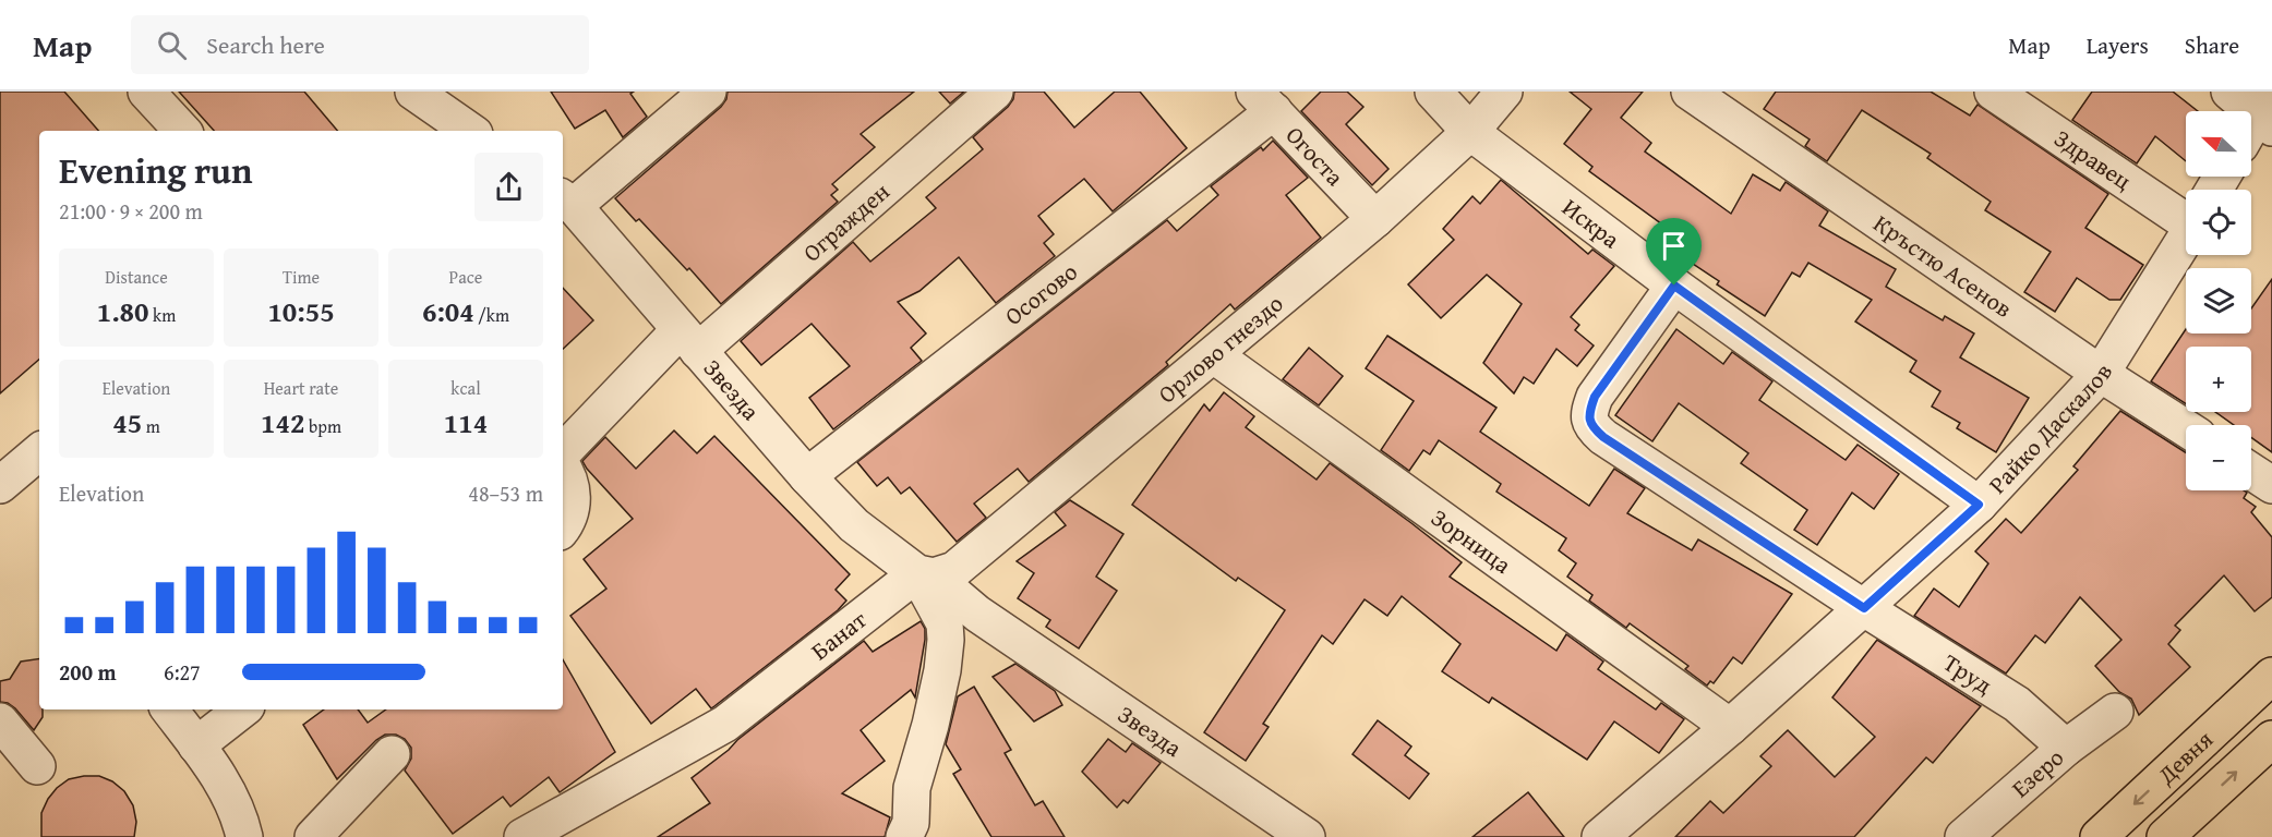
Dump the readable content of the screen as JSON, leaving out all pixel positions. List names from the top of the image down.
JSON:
{
  "streets": {
    "main road": ["Девня"],
    "street": [
      "Огоста",
      "Здравец",
      "Огражден",
      "Искра",
      "Кръстю Асенов",
      "Осогово",
      "Орлово гнездо",
      "Звезда",
      "Райко Даскалов",
      "Зорница",
      "Банат",
      "Труд",
      "Езеро"
    ]
  },
  "crossings": [
    ["Огоста", "Осогово"],
    ["Огоста", "Орлово гнездо"],
    ["Огражден", "Звезда"],
    ["Искра", "Орлово гнездо"],
    ["Искра", "Райко Даскалов"],
    ["Искра", "Труд"],
    ["Кръстю Асенов", "Райко Даскалов"],
    ["Осогово", "Звезда"],
    ["Орлово гнездо", "Звезда"],
    ["Орлово гнездо", "Зорница"],
    ["Орлово гнездо", "Банат"],
    ["Звезда", "Банат"],
    ["Райко Даскалов", "Зорница"],
    ["Райко Даскалов", "Труд"],
    ["Труд", "Езеро"]
  ],
  "north": "left",
  "page": {
    "header": "Map",
    "search": "Search here",
    "nav": ["Map", "Layers", "Share"],
    "map_buttons": ["+", "−"],
    "heading": ["Evening run", "21:00 · 9 × 200 m"],
    "stats": [
      ["Distance", "1.80 km"],
      ["Time", "10:55"],
      ["Pace", "6:04 /km"],
      ["Elevation", "45 m"],
      ["Heart rate", "142 bpm"],
      ["kcal", "114"]
    ],
    "chart": ["Elevation", "48–53 m"],
    "list": [
      {
        "name": "200 m",
        "note": "6:27"
      }
    ]
  }
}
